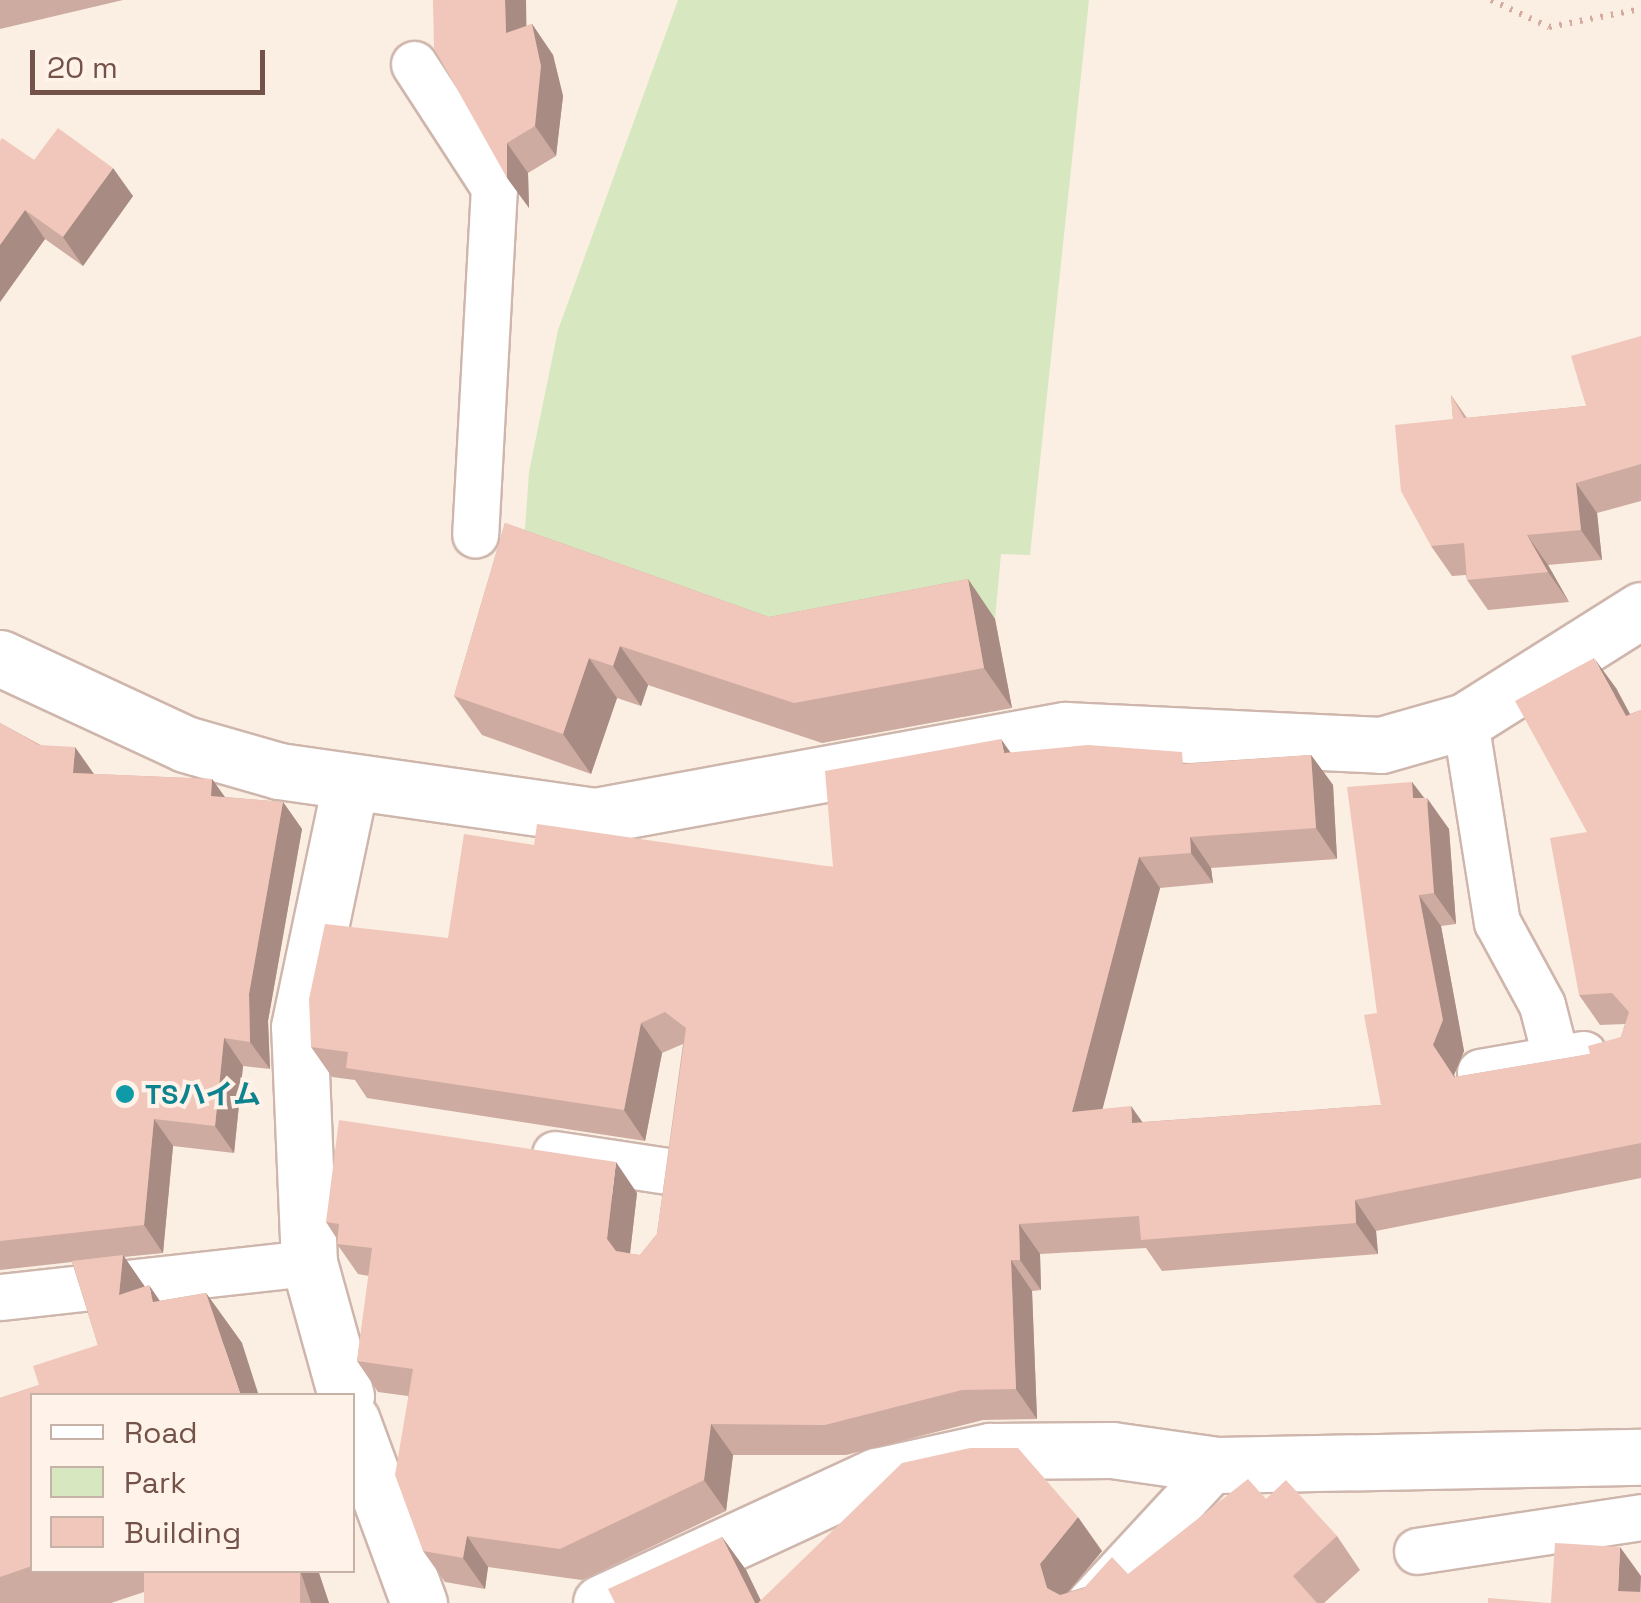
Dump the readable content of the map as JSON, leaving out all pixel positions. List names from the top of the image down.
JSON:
{
  "places": ["TSハイム"],
  "legend": ["Road", "Park", "Building"],
  "scale_bar": "20 m"
}
